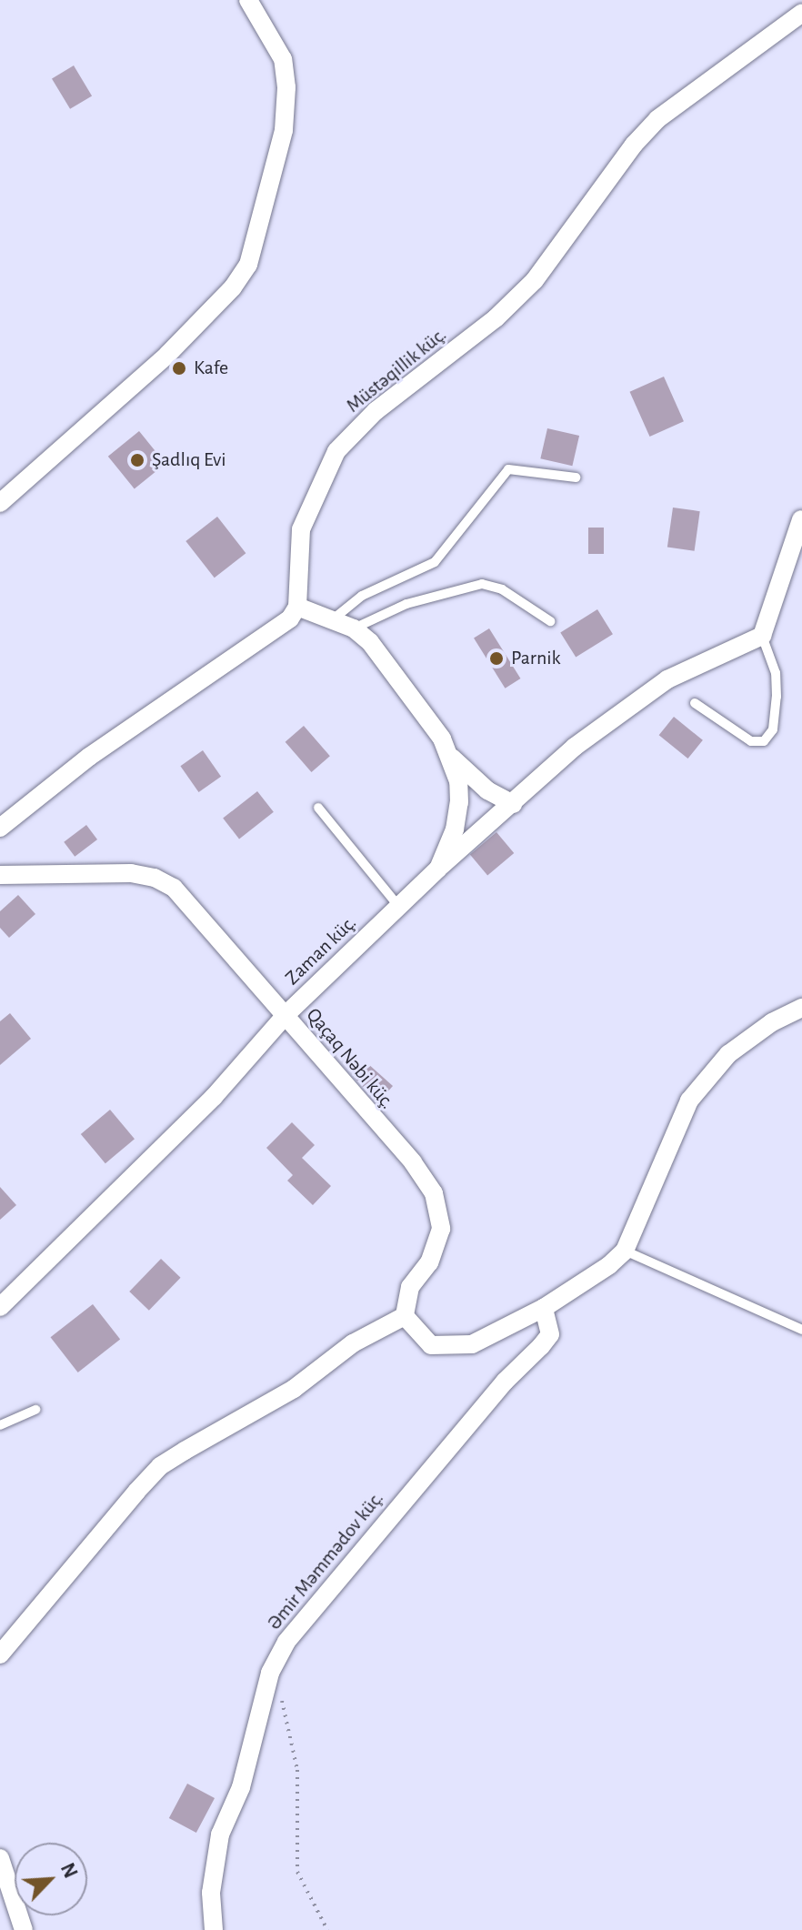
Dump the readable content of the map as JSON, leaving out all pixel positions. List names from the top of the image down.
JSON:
{
  "streets": {
    "street": [
      "Müstəqillik küç.",
      "Zaman küç.",
      "Qaçaq Nəbi küç.",
      "Əmir Məmmədov küç."
    ]
  },
  "crossings": [
    ["Müstəqillik küç.", "Zaman küç."],
    ["Zaman küç.", "Qaçaq Nəbi küç."]
  ],
  "places": ["Kafe", "Şadlıq Evi", "Parnik"],
  "north": "top right"
}
